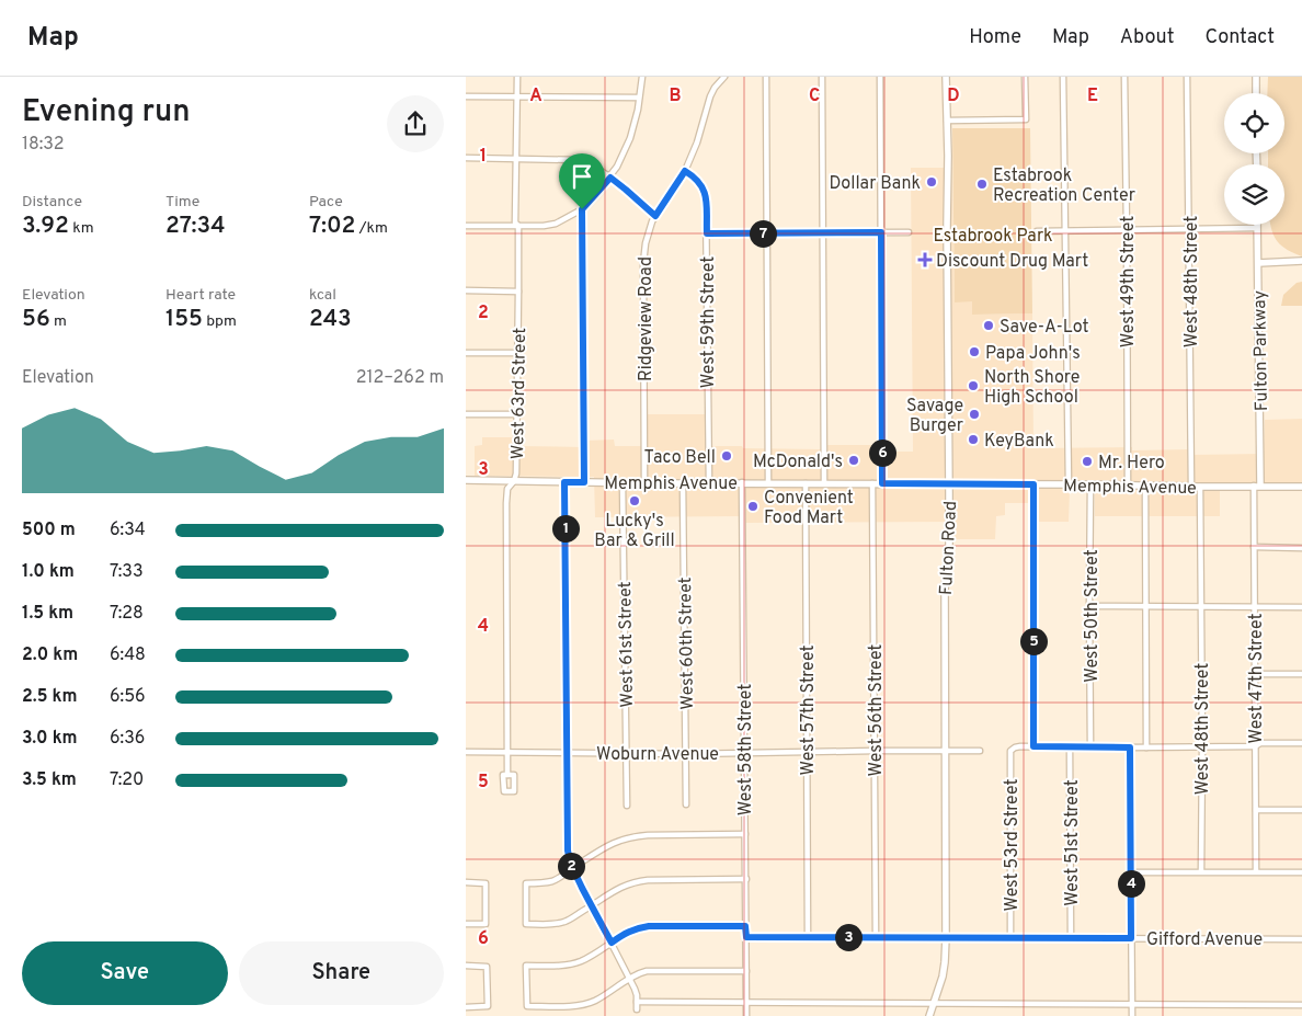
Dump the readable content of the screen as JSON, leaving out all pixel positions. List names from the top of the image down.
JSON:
{
  "streets": {
    "main road": ["Fulton Parkway", "Memphis Avenue", "Fulton Road"],
    "street": [
      "West 49th Street",
      "West 48th Street",
      "Ridgeview Road",
      "West 59th Street",
      "West 63rd Street",
      "West 50th Street",
      "West 60th Street",
      "West 61st Street",
      "West 47th Street",
      "West 57th Street",
      "West 56th Street",
      "West 58th Street",
      "Woburn Avenue",
      "West 51st Street",
      "West 53rd Street",
      "Gifford Avenue"
    ]
  },
  "crossings": [
    ["West 49th Street", "Memphis Avenue"],
    ["West 48th Street", "Memphis Avenue"],
    ["Ridgeview Road", "West 59th Street"],
    ["Ridgeview Road", "Memphis Avenue"],
    ["West 59th Street", "Memphis Avenue"],
    ["Fulton Parkway", "Memphis Avenue"],
    ["Fulton Parkway", "West 47th Street"],
    ["West 63rd Street", "Memphis Avenue"],
    ["West 63rd Street", "Woburn Avenue"],
    ["Memphis Avenue", "Fulton Road"],
    ["Memphis Avenue", "West 50th Street"],
    ["Memphis Avenue", "West 60th Street"],
    ["Memphis Avenue", "West 61st Street"],
    ["Memphis Avenue", "West 47th Street"],
    ["Memphis Avenue", "West 57th Street"],
    ["Memphis Avenue", "West 56th Street"],
    ["Memphis Avenue", "West 58th Street"],
    ["Fulton Road", "Woburn Avenue"],
    ["Fulton Road", "Gifford Avenue"],
    ["West 60th Street", "Woburn Avenue"],
    ["West 61st Street", "Woburn Avenue"],
    ["West 57th Street", "Woburn Avenue"],
    ["West 57th Street", "Gifford Avenue"],
    ["West 56th Street", "Woburn Avenue"],
    ["West 56th Street", "Gifford Avenue"],
    ["West 58th Street", "Woburn Avenue"],
    ["West 58th Street", "Gifford Avenue"],
    ["West 51st Street", "Gifford Avenue"],
    ["West 53rd Street", "Gifford Avenue"]
  ],
  "parks": ["Estabrook Park"],
  "places": {
    "other": [
      "Dollar Bank",
      "Estabrook Recreation Center",
      "Save-A-Lot",
      "Papa John's",
      "North Shore High School",
      "Savage Burger",
      "KeyBank",
      "Taco Bell",
      "McDonald's",
      "Mr. Hero",
      "Lucky's Bar & Grill",
      "Convenient Food Mart"
    ],
    "health": ["Discount Drug Mart"]
  },
  "page": {
    "header": "Map",
    "nav": [
      "Home",
      "Map",
      "About",
      "Contact"
    ],
    "heading": ["Evening run", "18:32"],
    "stats": [
      ["Distance", "3.92 km"],
      ["Time", "27:34"],
      ["Pace", "7:02 /km"],
      ["Elevation", "56 m"],
      ["Heart rate", "155 bpm"],
      ["kcal", "243"]
    ],
    "pins": [
      "7",
      "6",
      "1",
      "5",
      "2",
      "4",
      "3"
    ],
    "chart": ["Elevation", "212–262 m"],
    "list": [
      {
        "name": "500 m",
        "note": "6:34"
      },
      {
        "name": "1.0 km",
        "note": "7:33"
      },
      {
        "name": "1.5 km",
        "note": "7:28"
      },
      {
        "name": "2.0 km",
        "note": "6:48"
      },
      {
        "name": "2.5 km",
        "note": "6:56"
      },
      {
        "name": "3.0 km",
        "note": "6:36"
      },
      {
        "name": "3.5 km",
        "note": "7:20"
      }
    ],
    "buttons": ["Save", "Share"]
  },
  "grid": {
    "columns": [
      "A",
      "B",
      "C",
      "D",
      "E"
    ],
    "rows": [
      "1",
      "2",
      "3",
      "4",
      "5",
      "6"
    ]
  }
}
